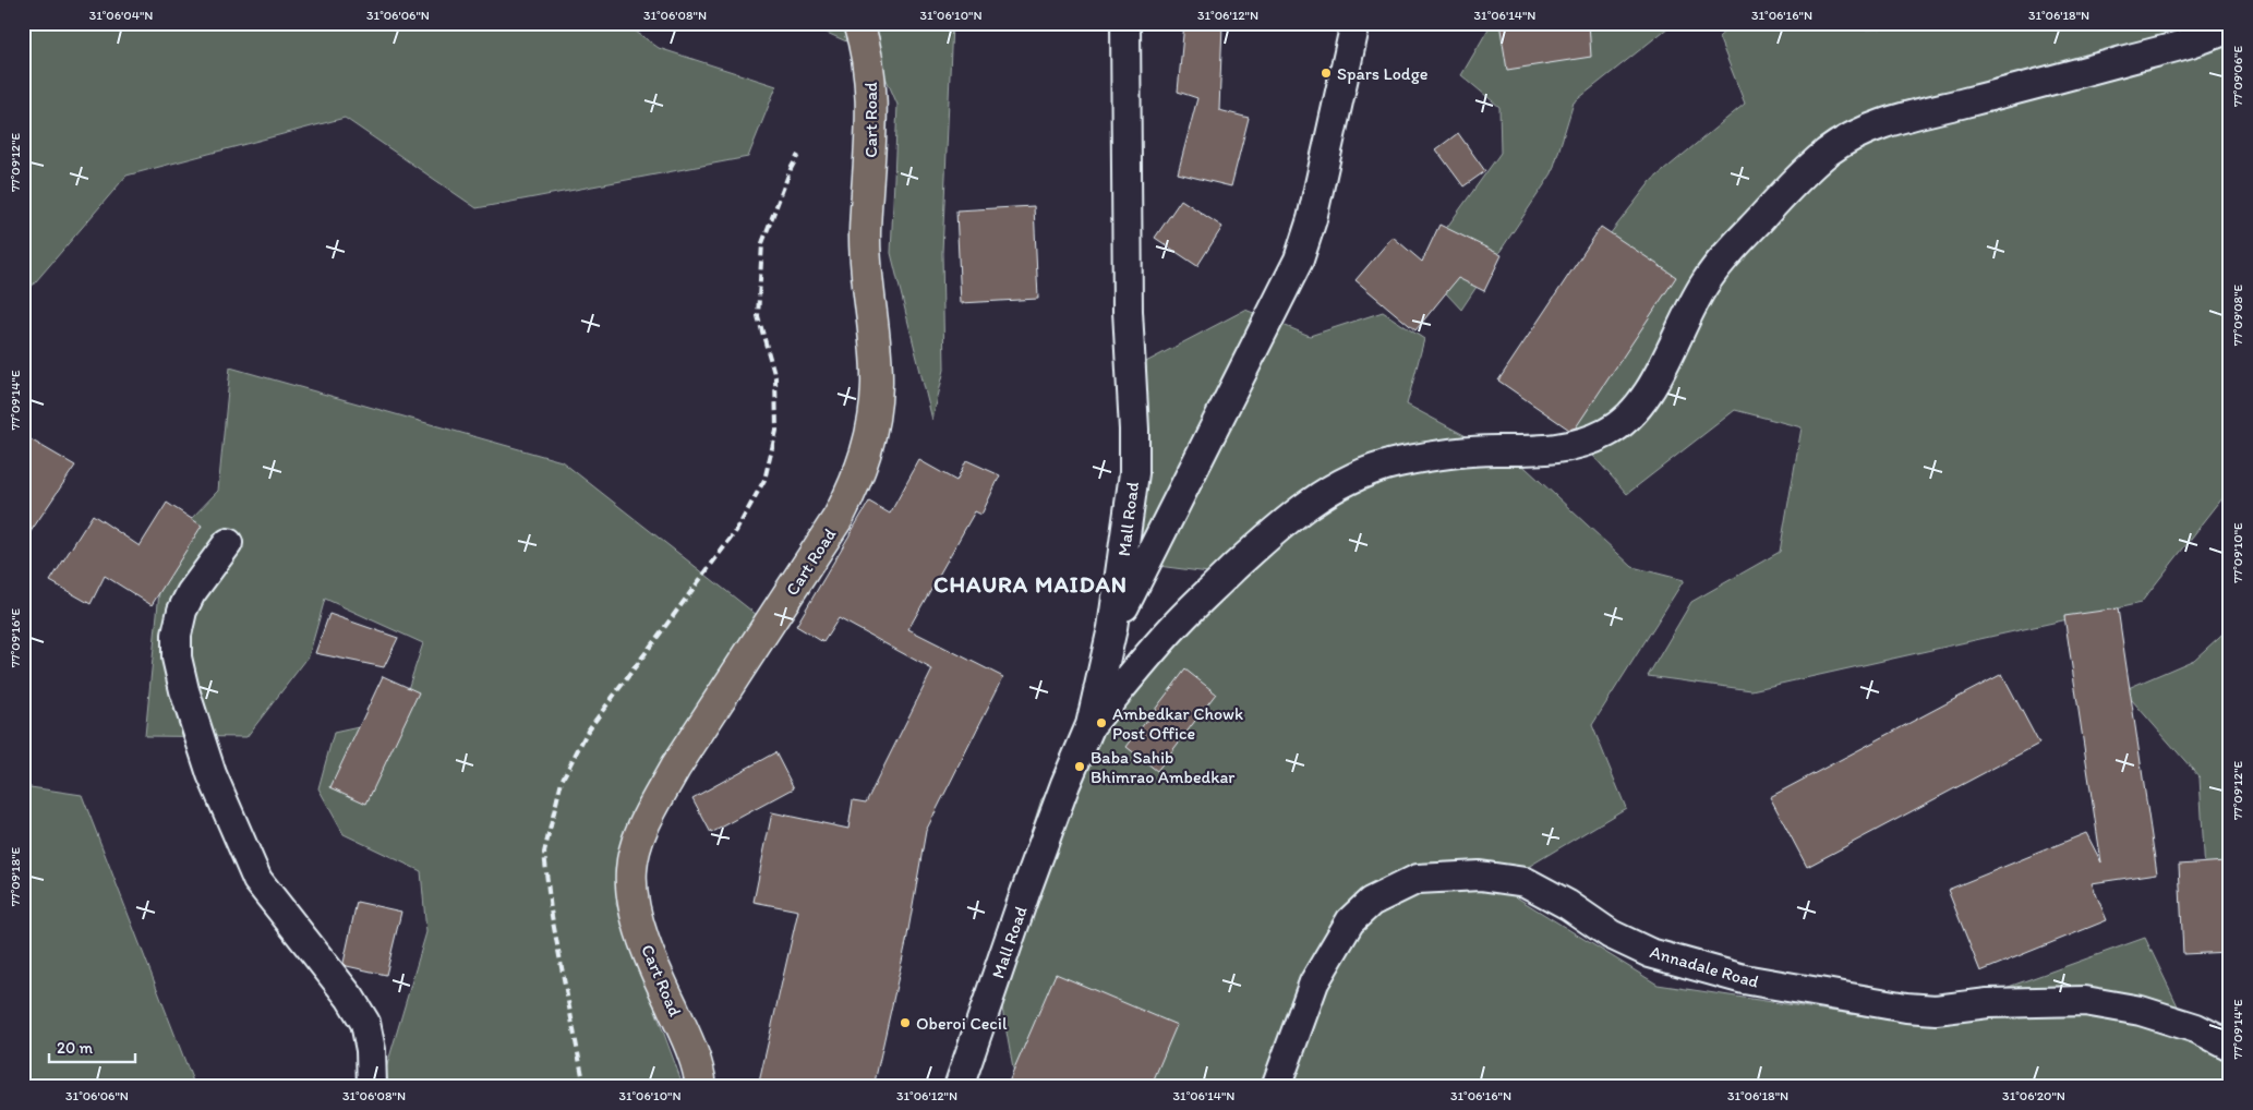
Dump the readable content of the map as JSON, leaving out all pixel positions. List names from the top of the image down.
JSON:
{
  "streets": {
    "main road": ["Cart Road"],
    "street": ["Mall Road", "Annadale Road"]
  },
  "districts": ["CHAURA MAIDAN"],
  "places": [
    "Spars Lodge",
    "Ambedkar Chowk Post Office",
    "Baba Sahib Bhimrao Ambedkar",
    "Oberoi Cecil"
  ],
  "scale_bar": "20 m",
  "coordinates": [
    "31°06'04\"N",
    "31°06'06\"N",
    "31°06'08\"N",
    "31°06'10\"N",
    "31°06'12\"N",
    "31°06'14\"N",
    "31°06'16\"N",
    "31°06'18\"N",
    "77°09'06\"E",
    "77°09'12\"E",
    "77°09'08\"E",
    "77°09'14\"E",
    "77°09'10\"E",
    "77°09'16\"E",
    "77°09'18\"E",
    "31°06'20\"N"
  ]
}
